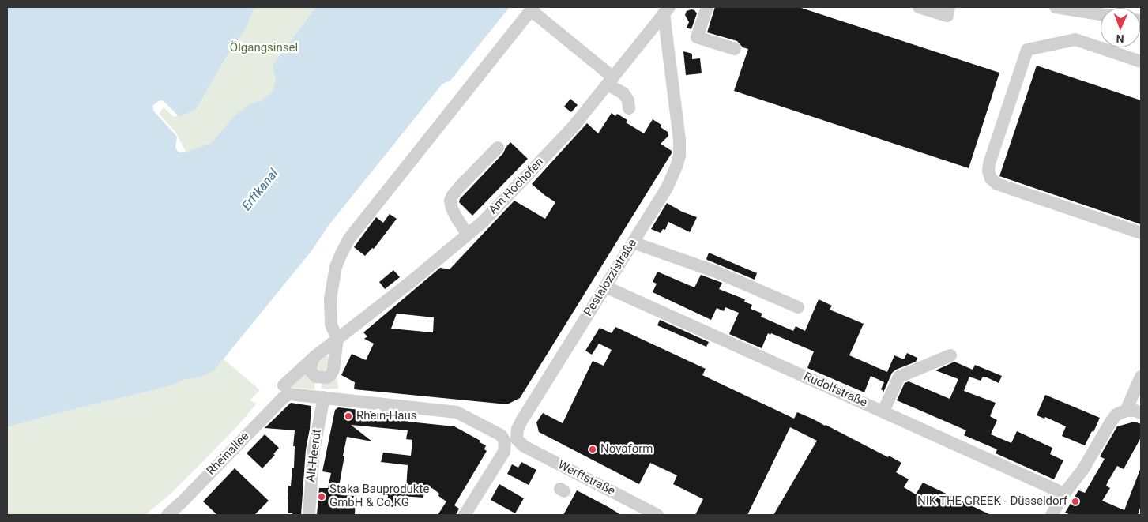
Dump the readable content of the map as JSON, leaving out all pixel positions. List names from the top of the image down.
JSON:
{
  "streets": {
    "street": [
      "Am Hochofen",
      "Pestalozzistraße",
      "Rudolfstraße",
      "Rheinallee",
      "Alt-Heerdt",
      "Werftstraße"
    ]
  },
  "crossings": [
    ["Am Hochofen", "Pestalozzistraße"],
    ["Am Hochofen", "Rheinallee"],
    ["Pestalozzistraße", "Rudolfstraße"],
    ["Pestalozzistraße", "Werftstraße"],
    ["Rheinallee", "Werftstraße"],
    ["Alt-Heerdt", "Werftstraße"]
  ],
  "water": ["Erftkanal"],
  "parks": ["Ölgangsinsel"],
  "places": [
    "Rhein-Haus",
    "Novaform",
    "Staka Bauprodukte GmbH & Co.KG",
    "NIK THE GREEK - Düsseldorf"
  ],
  "north": "bottom"
}
